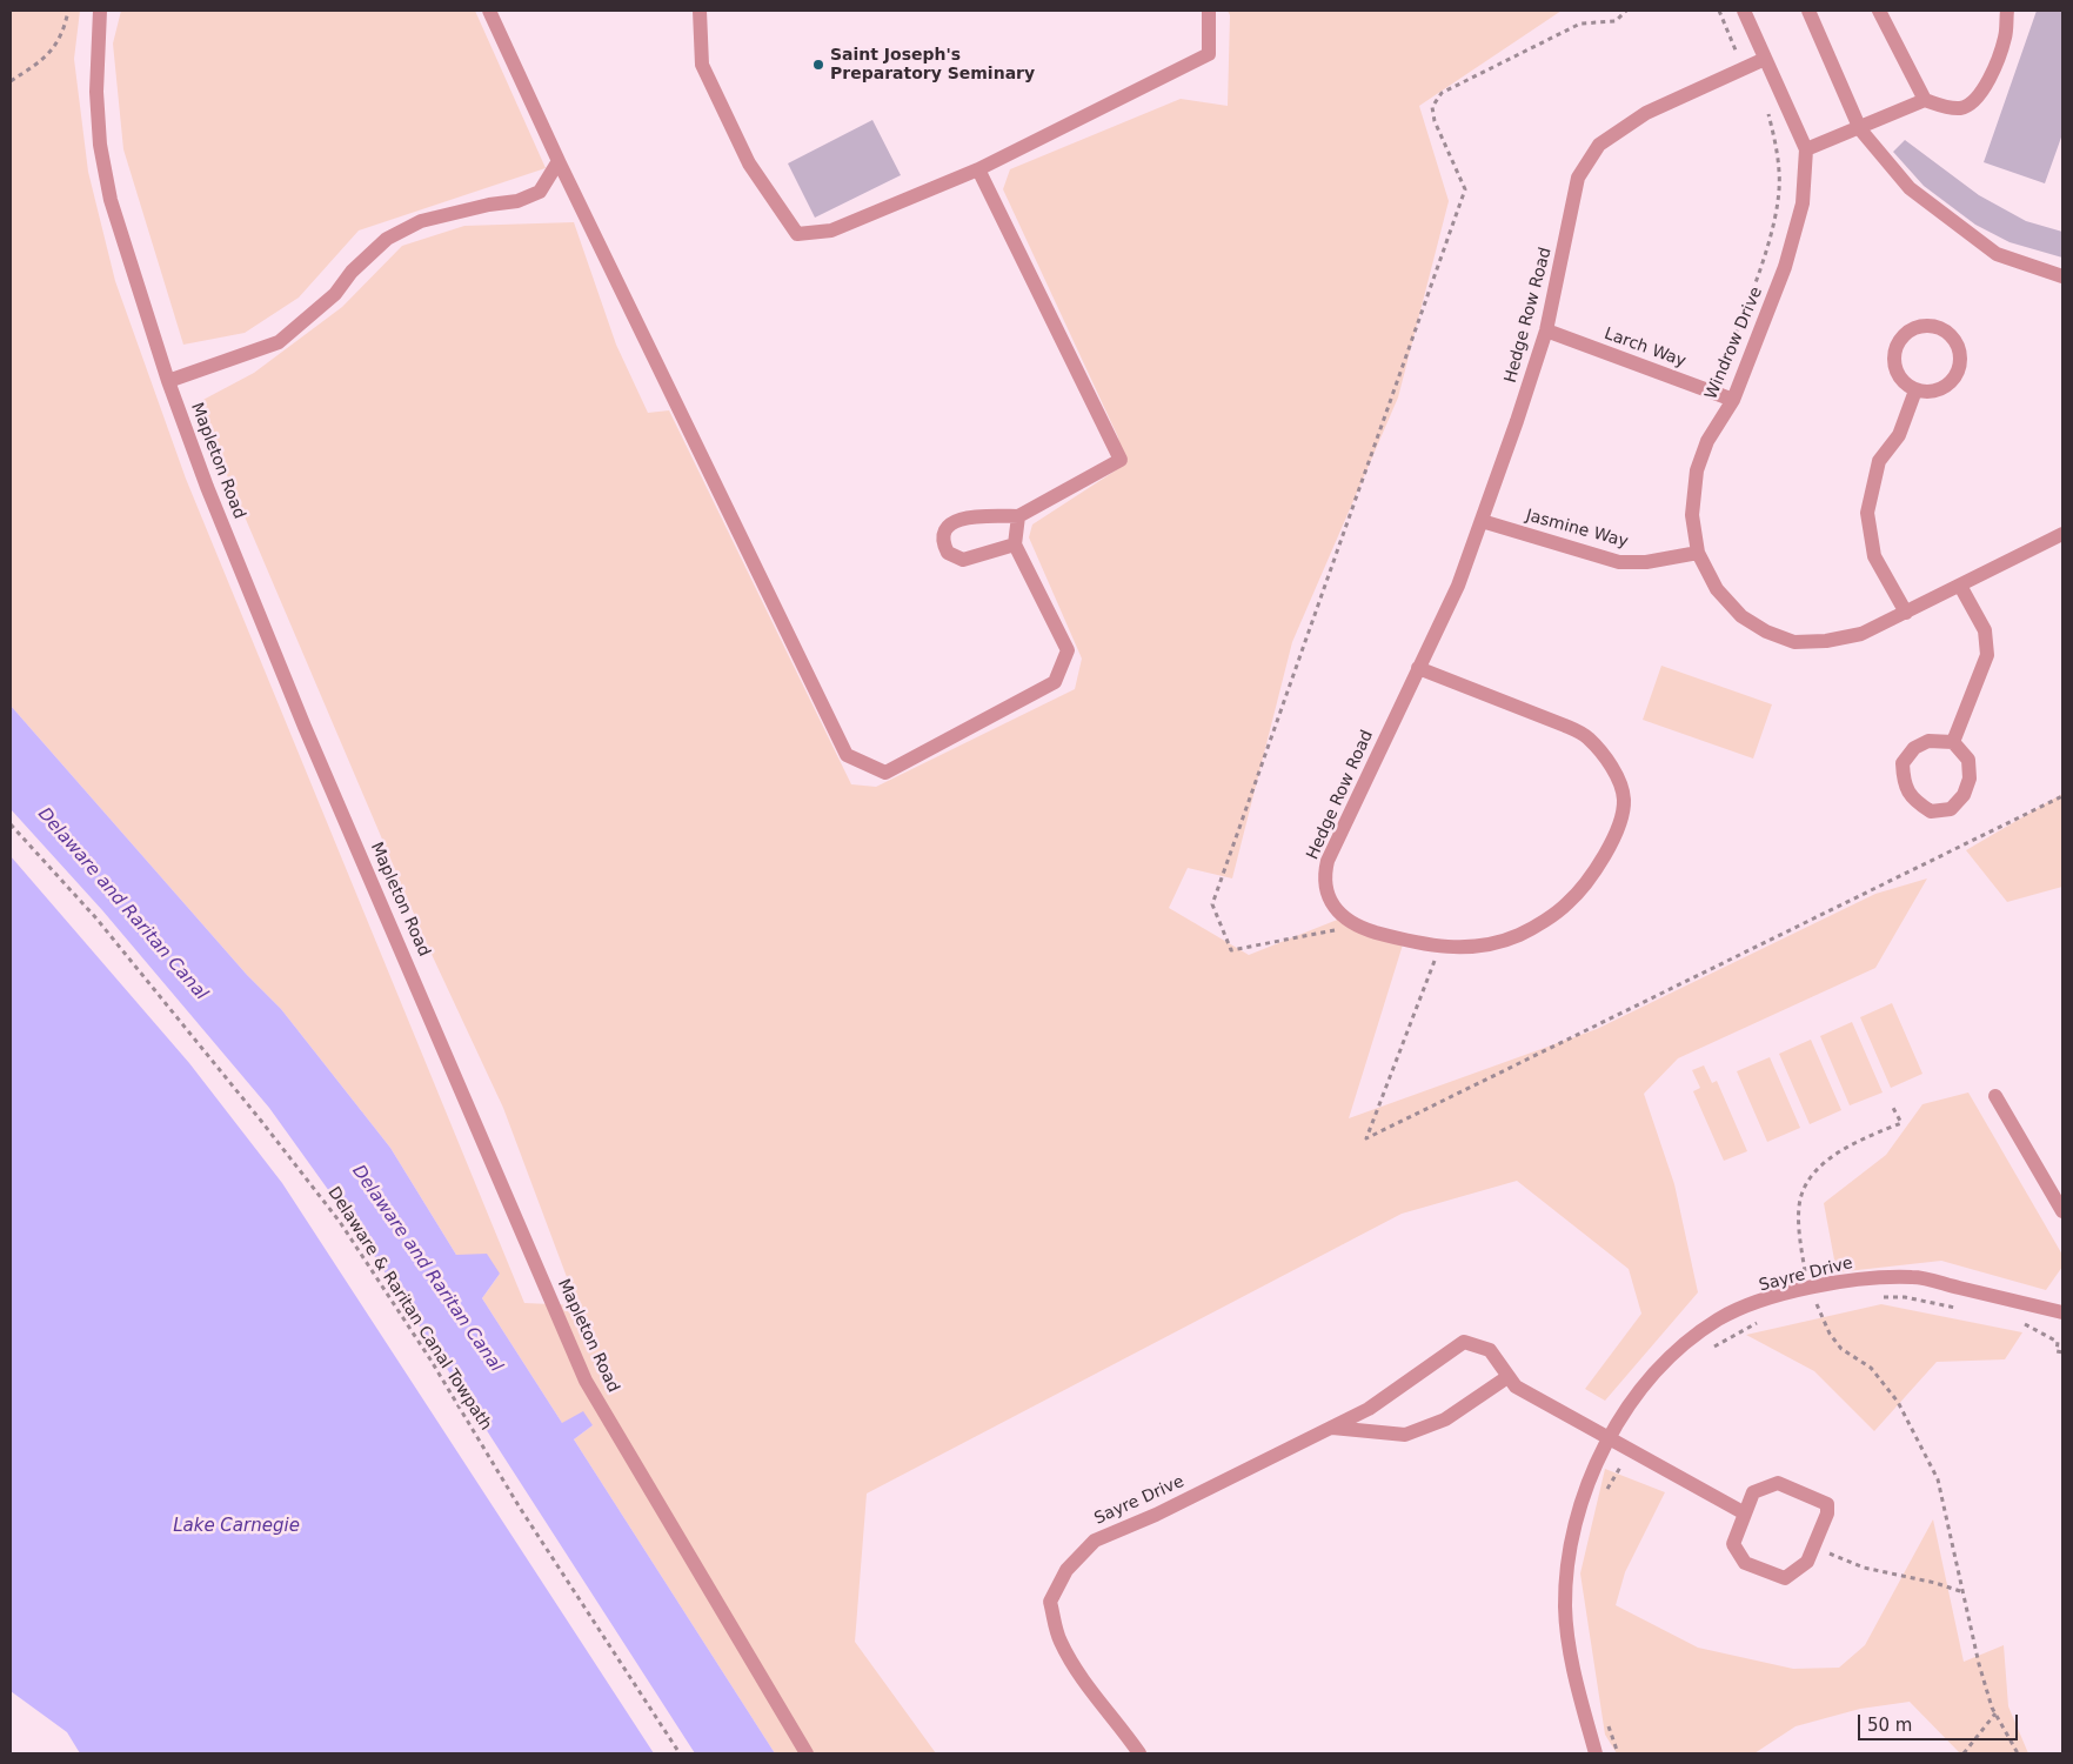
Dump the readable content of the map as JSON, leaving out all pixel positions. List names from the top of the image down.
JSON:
{
  "streets": {
    "street": [
      "Hedge Row Road",
      "Windrow Drive",
      "Larch Way",
      "Mapleton Road",
      "Jasmine Way",
      "Sayre Drive"
    ],
    "path": ["Delaware & Raritan Canal Towpath"]
  },
  "crossings": [
    ["Hedge Row Road", "Windrow Drive"],
    ["Hedge Row Road", "Larch Way"],
    ["Hedge Row Road", "Jasmine Way"],
    ["Windrow Drive", "Larch Way"],
    ["Windrow Drive", "Jasmine Way"]
  ],
  "water": ["Delaware and Raritan Canal", "Lake Carnegie"],
  "places": ["Saint Joseph's Preparatory Seminary"],
  "scale_bar": "50 m"
}
